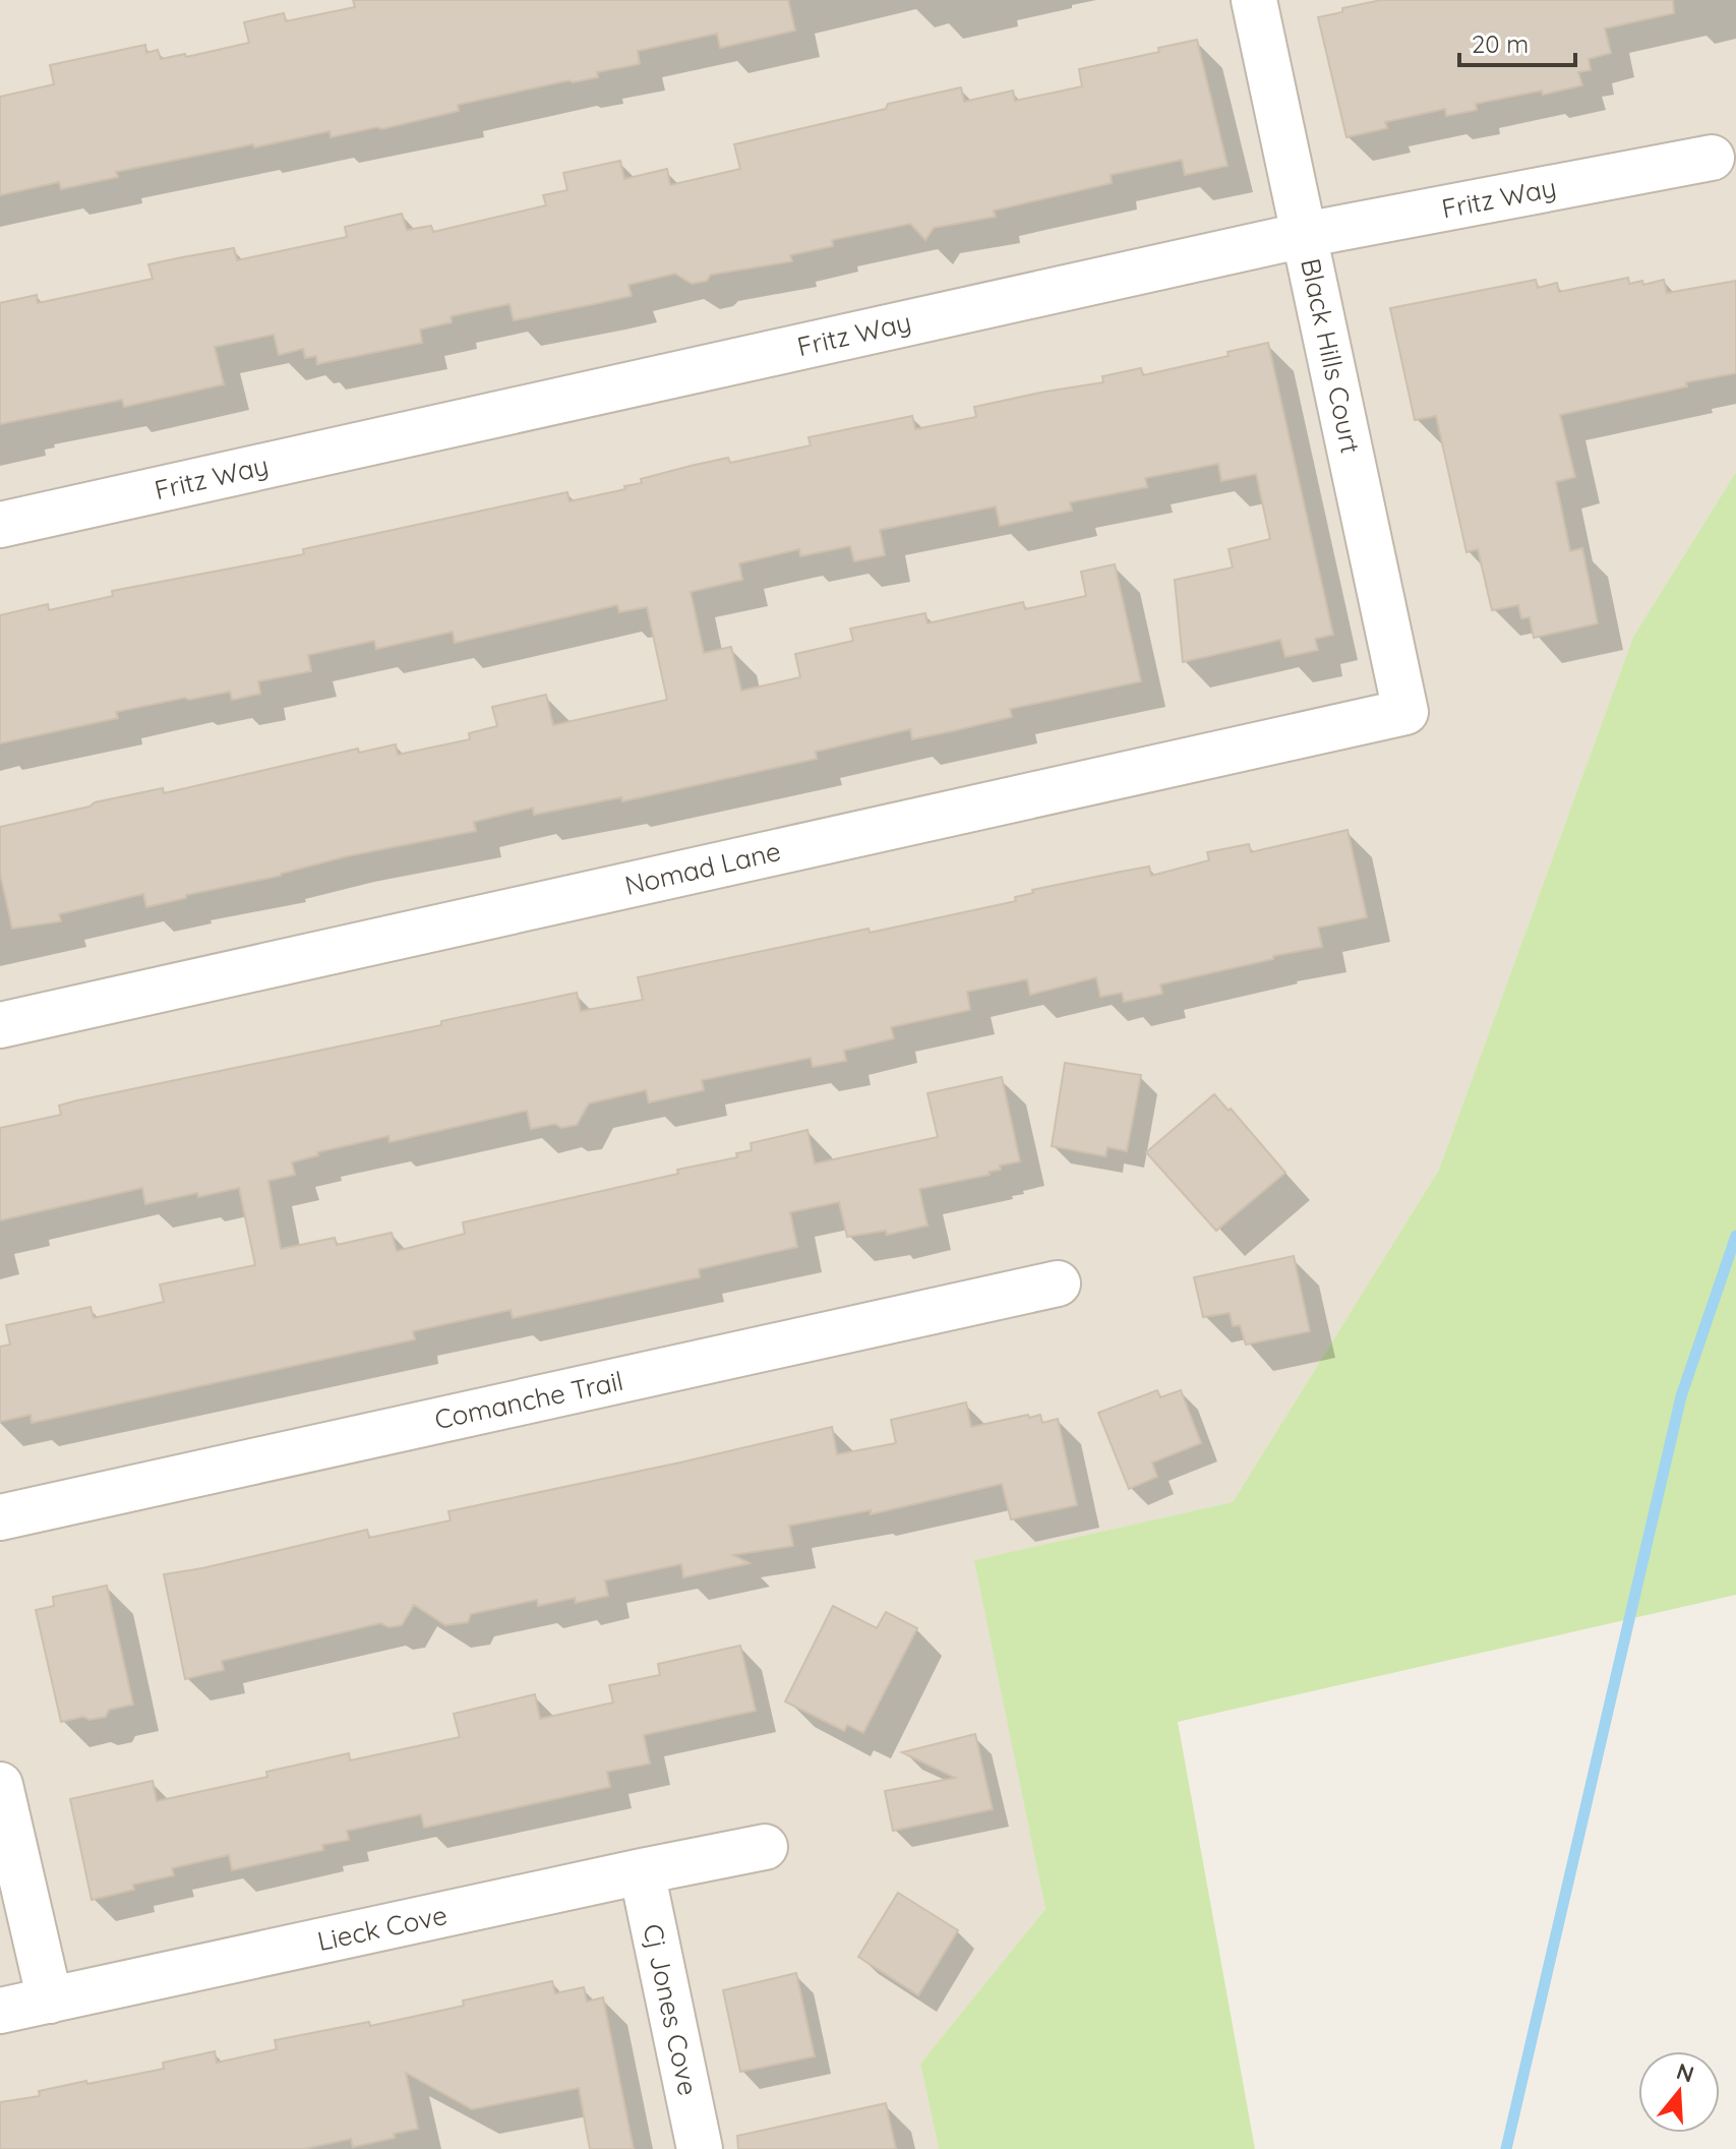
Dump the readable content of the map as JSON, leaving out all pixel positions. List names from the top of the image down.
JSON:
{
  "streets": {
    "street": [
      "Fritz Way",
      "Black Hills Court",
      "Nomad Lane",
      "Comanche Trail",
      "Lieck Cove",
      "Cj Jones Cove"
    ]
  },
  "crossings": [
    ["Fritz Way", "Black Hills Court"],
    ["Black Hills Court", "Nomad Lane"],
    ["Lieck Cove", "Cj Jones Cove"]
  ],
  "scale_bar": "20 m",
  "north": "top"
}
